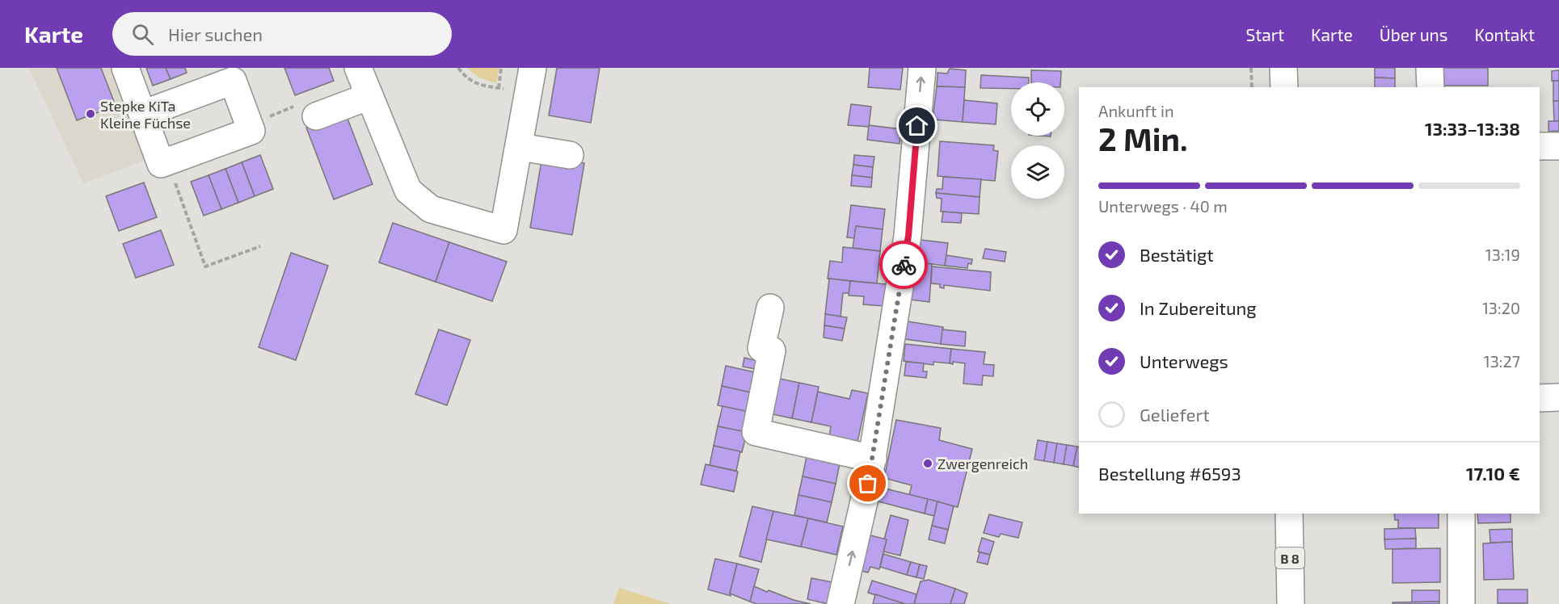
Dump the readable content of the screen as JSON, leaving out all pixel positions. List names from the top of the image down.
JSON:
{
  "streets": {
    "street": ["B 8"]
  },
  "places": ["Stepke KiTa Kleine Füchse", "Zwergenreich"],
  "page": {
    "header": "Karte",
    "search": "Hier suchen",
    "nav": [
      "Start",
      "Karte",
      "Über uns",
      "Kontakt"
    ],
    "heading": ["2 Min.", "Ankunft in", "13:33–13:38"],
    "panel": ["Bestellung #6593", "17.10 €"],
    "bar": "Unterwegs · 40 m",
    "list": [
      ["Bestätigt", "13:19"],
      ["In Zubereitung", "13:20"],
      ["Unterwegs", "13:27"],
      "Geliefert"
    ]
  }
}
